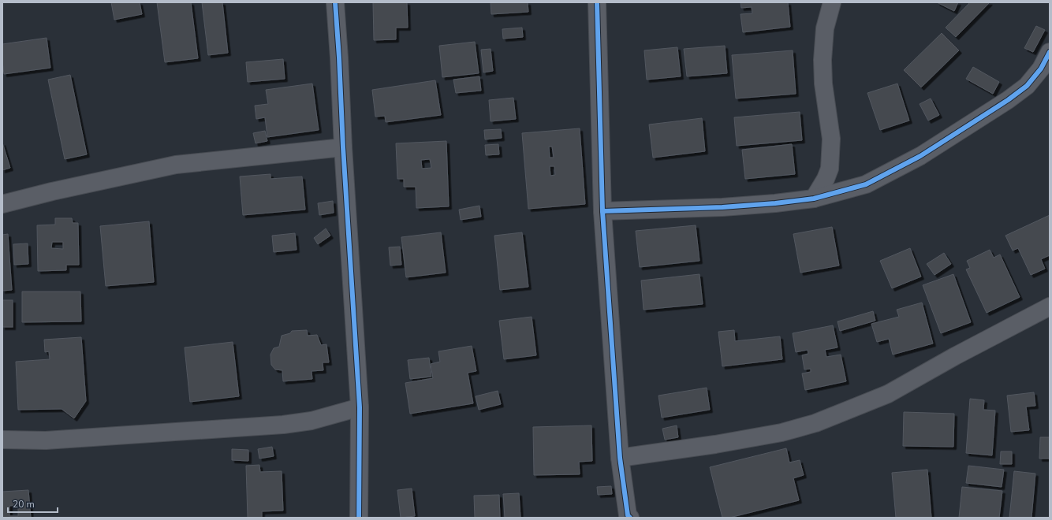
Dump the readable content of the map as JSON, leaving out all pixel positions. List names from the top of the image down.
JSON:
{
  "scale_bar": "20 m"
}
